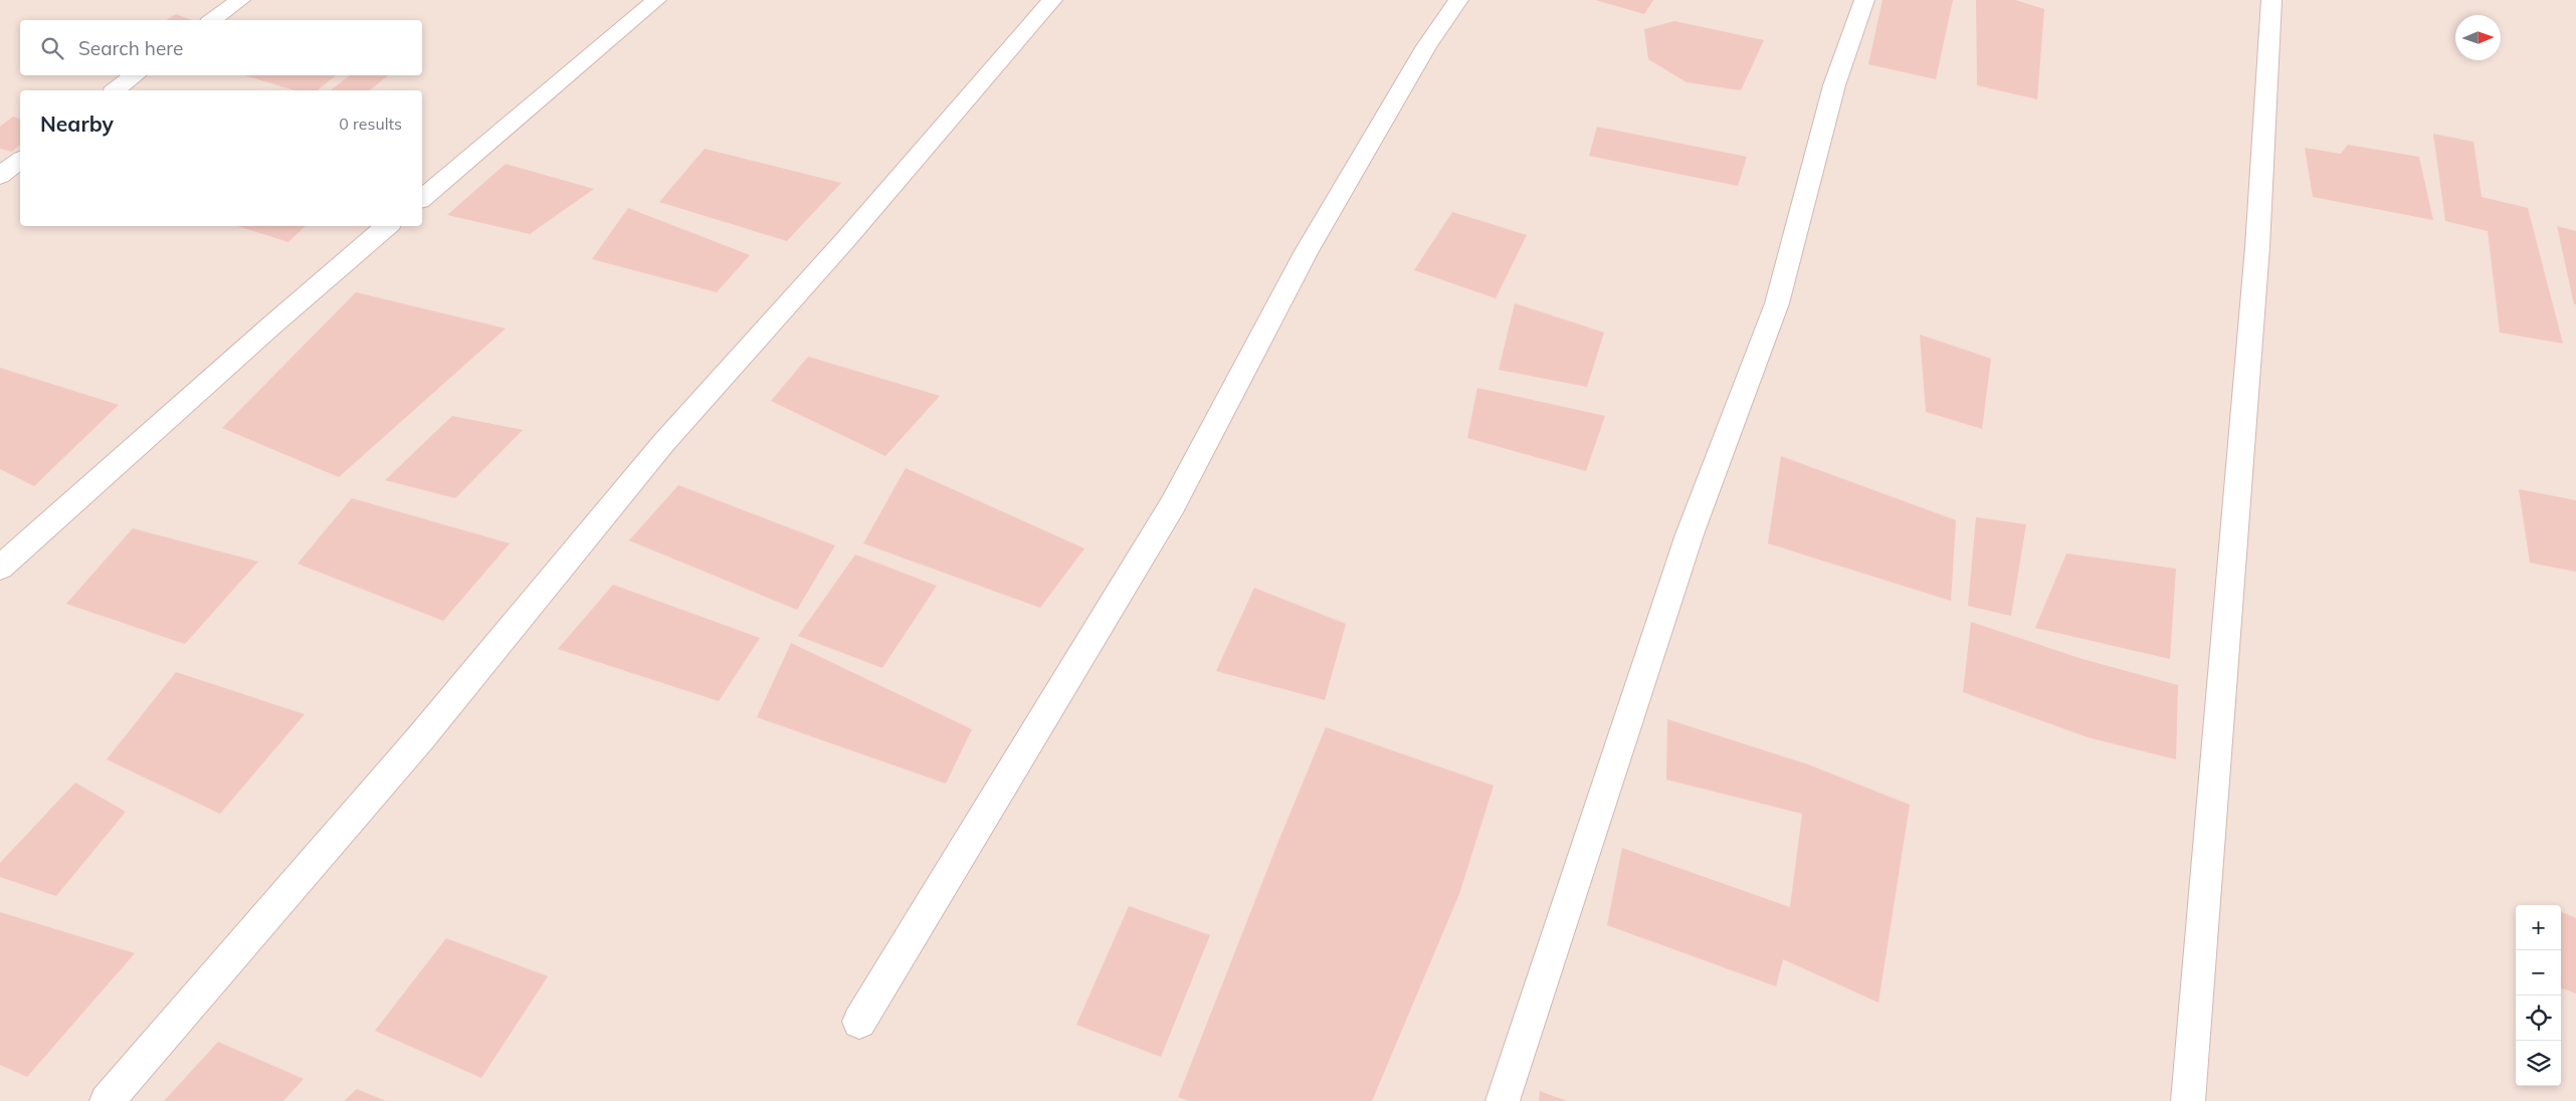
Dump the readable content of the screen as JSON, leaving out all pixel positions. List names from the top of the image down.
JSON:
{
  "north": "right",
  "page": {
    "search": "Search here",
    "heading": ["Nearby", "0 results"],
    "map_buttons": ["+", "−"]
  }
}
